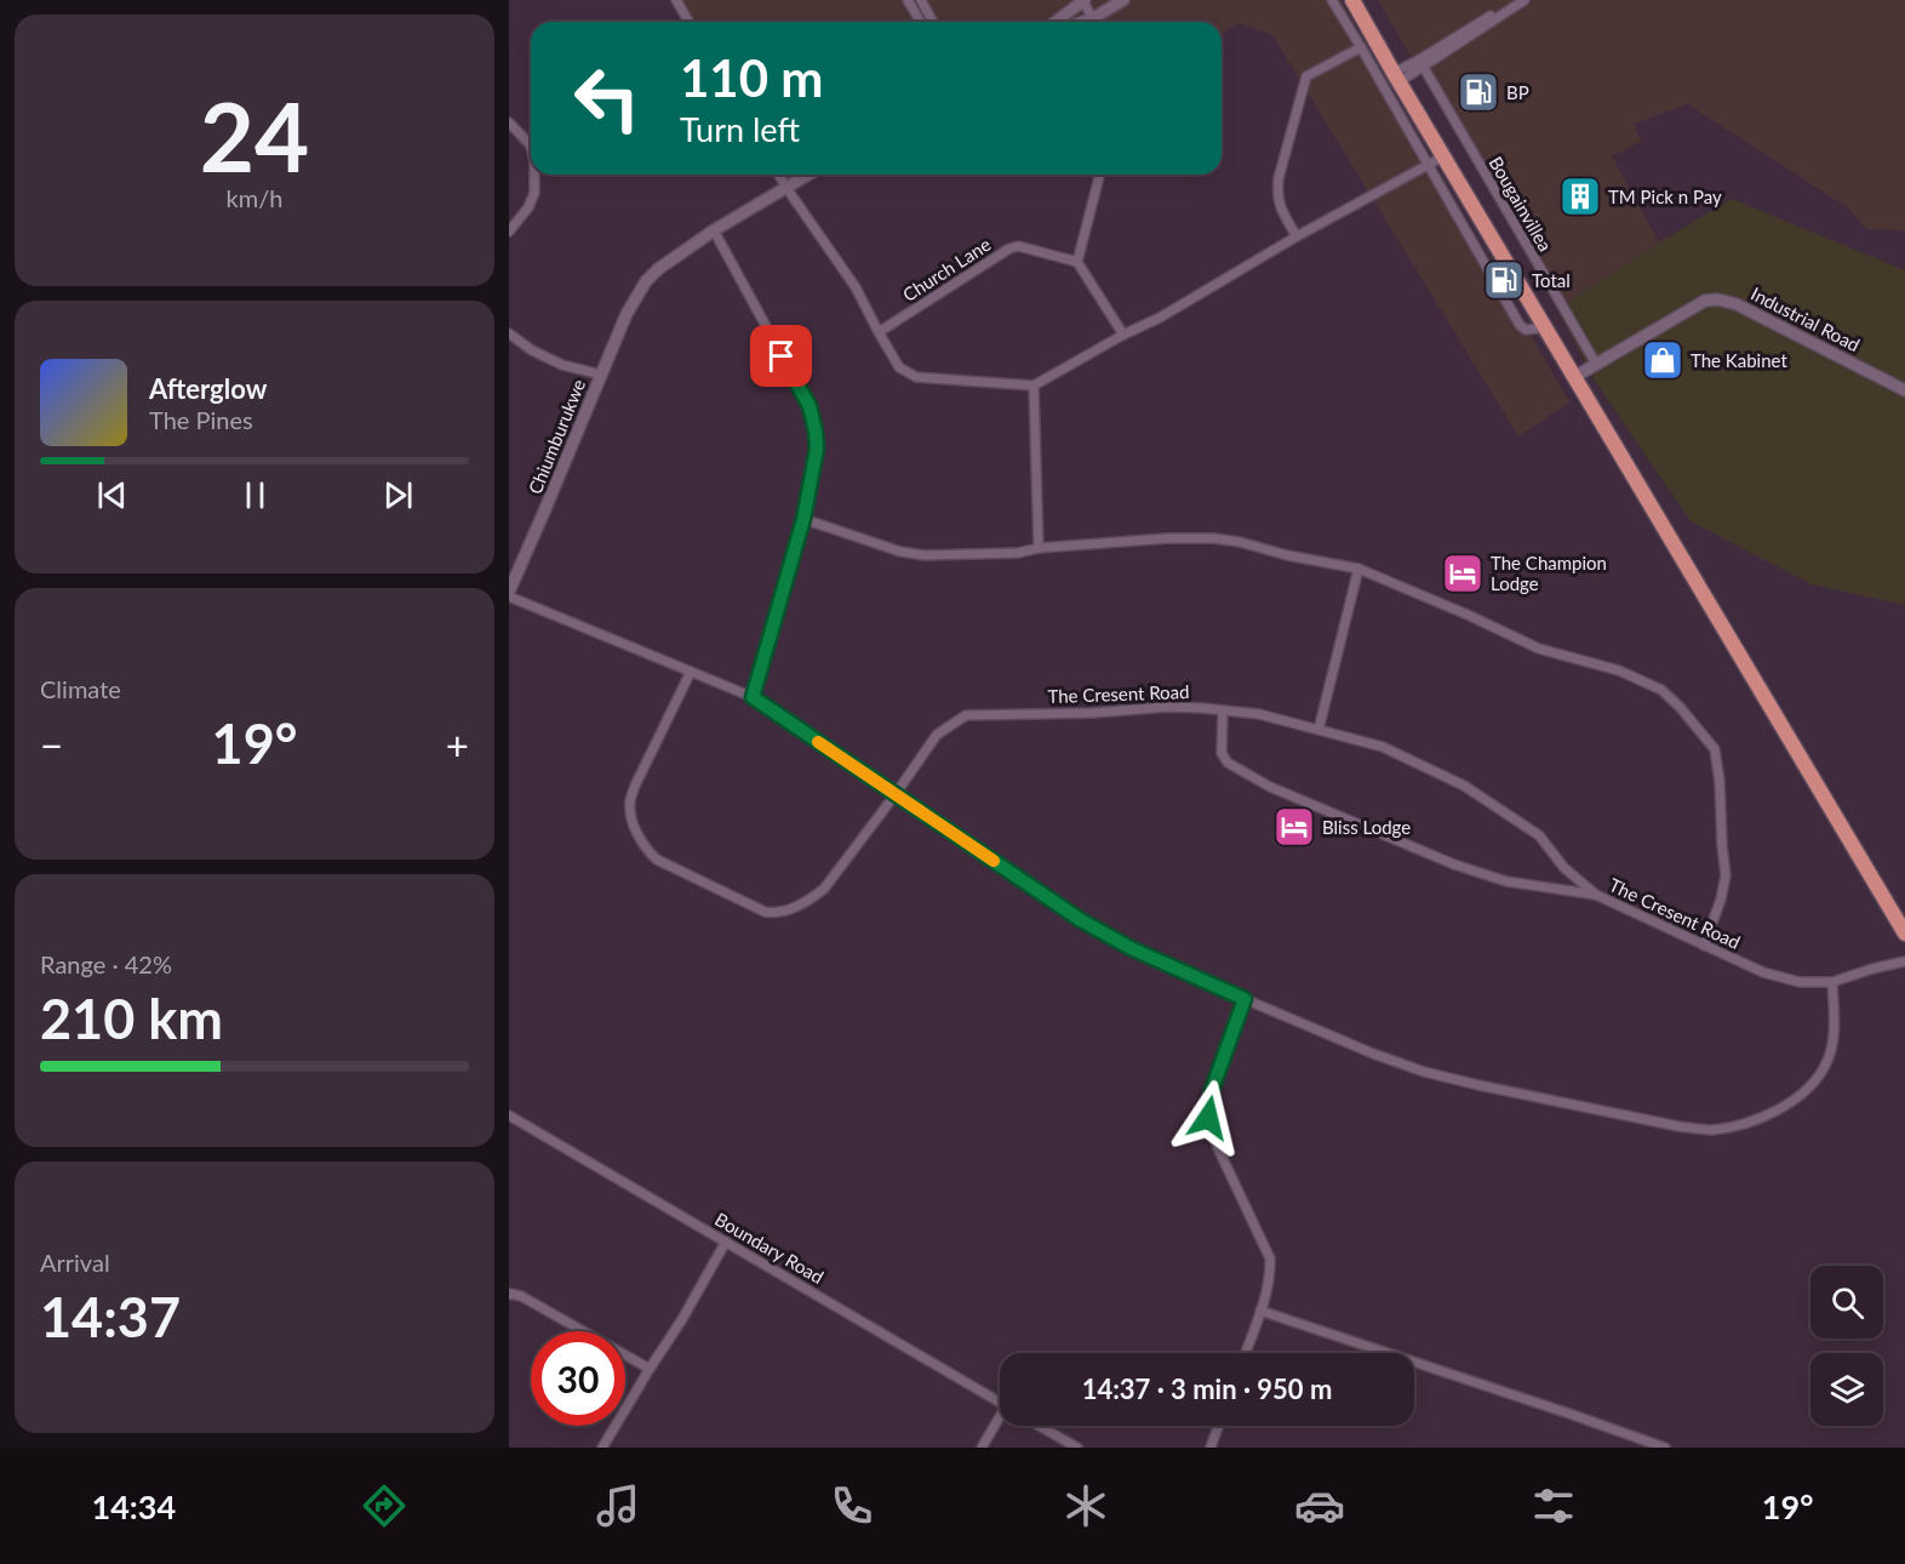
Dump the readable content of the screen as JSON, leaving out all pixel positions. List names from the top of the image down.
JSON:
{
  "streets": {
    "street": [
      "Bougainvillea",
      "Church Lane",
      "Industrial Road",
      "Chiumburukwe",
      "The Cresent Road",
      "Boundary Road"
    ]
  },
  "crossings": [
    ["Bougainvillea", "Industrial Road"]
  ],
  "places": {
    "fuel station": ["BP", "Total"],
    "building": ["TM Pick n Pay"],
    "shop": ["The Kabinet"],
    "hotel": ["The Champion Lodge", "Bliss Lodge"]
  },
  "page": {
    "tile": [
      ["24", "km/h"],
      "Climate",
      ["Range · 42%", "210 km"],
      ["Arrival", "14:37"]
    ],
    "turn": ["110 m", "Turn left"],
    "song": ["Afterglow", "The Pines"],
    "heat": ["−", "19°", "+"],
    "limit": "30",
    "trip": "14:37 · 3 min · 950 m",
    "tabs": ["14:34", "19°"]
  }
}
